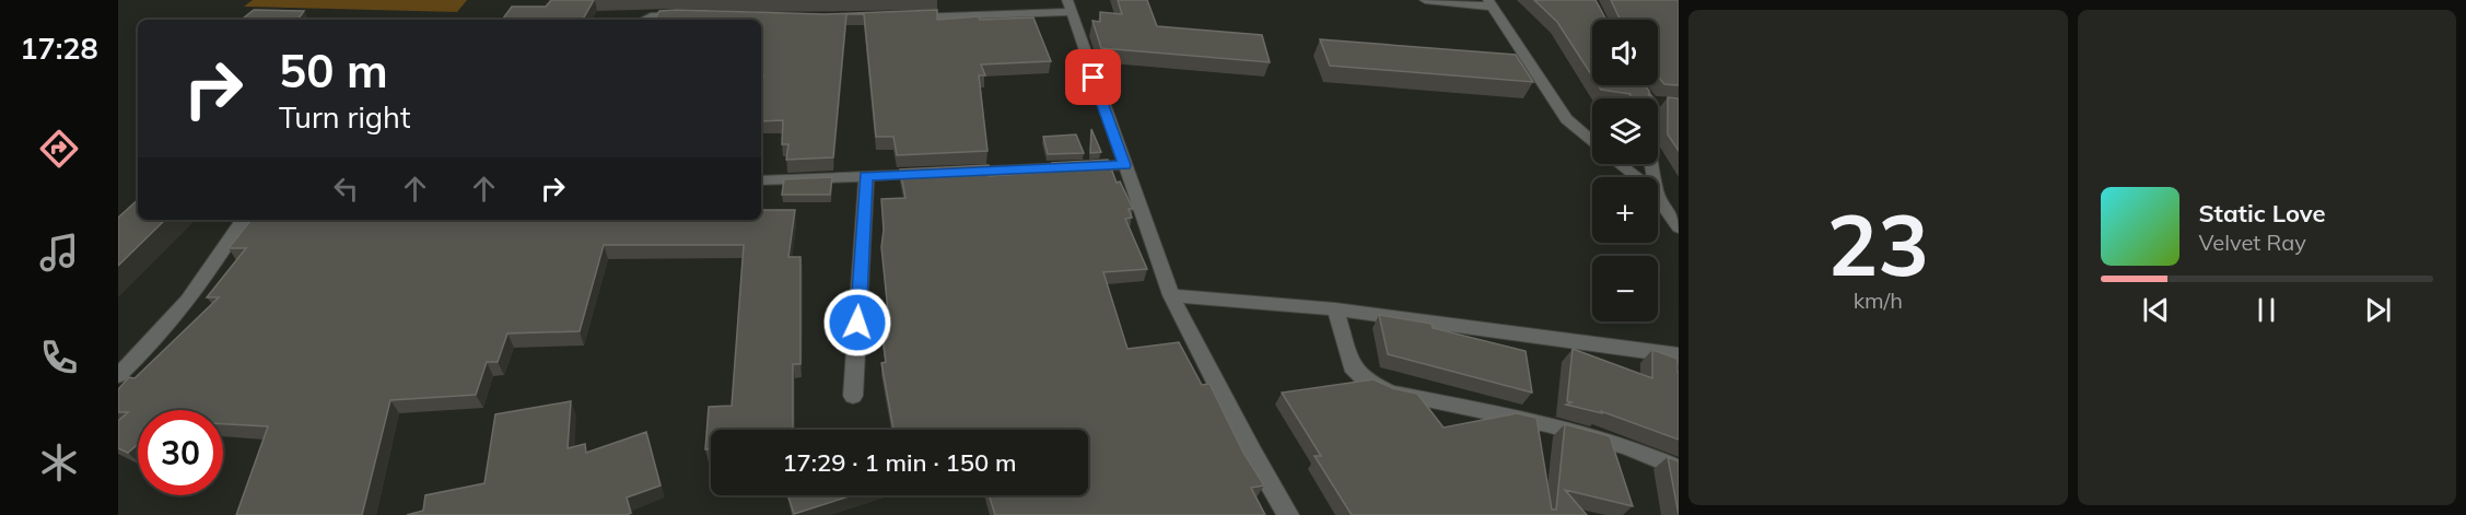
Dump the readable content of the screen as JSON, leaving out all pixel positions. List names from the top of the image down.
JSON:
{
  "page": {
    "tabs": "17:28",
    "tile": ["23", "km/h"],
    "map_buttons": ["+", "−"],
    "turn": ["50 m", "Turn right"],
    "song": ["Static Love", "Velvet Ray"],
    "limit": "30",
    "trip": "17:29 · 1 min · 150 m"
  }
}
